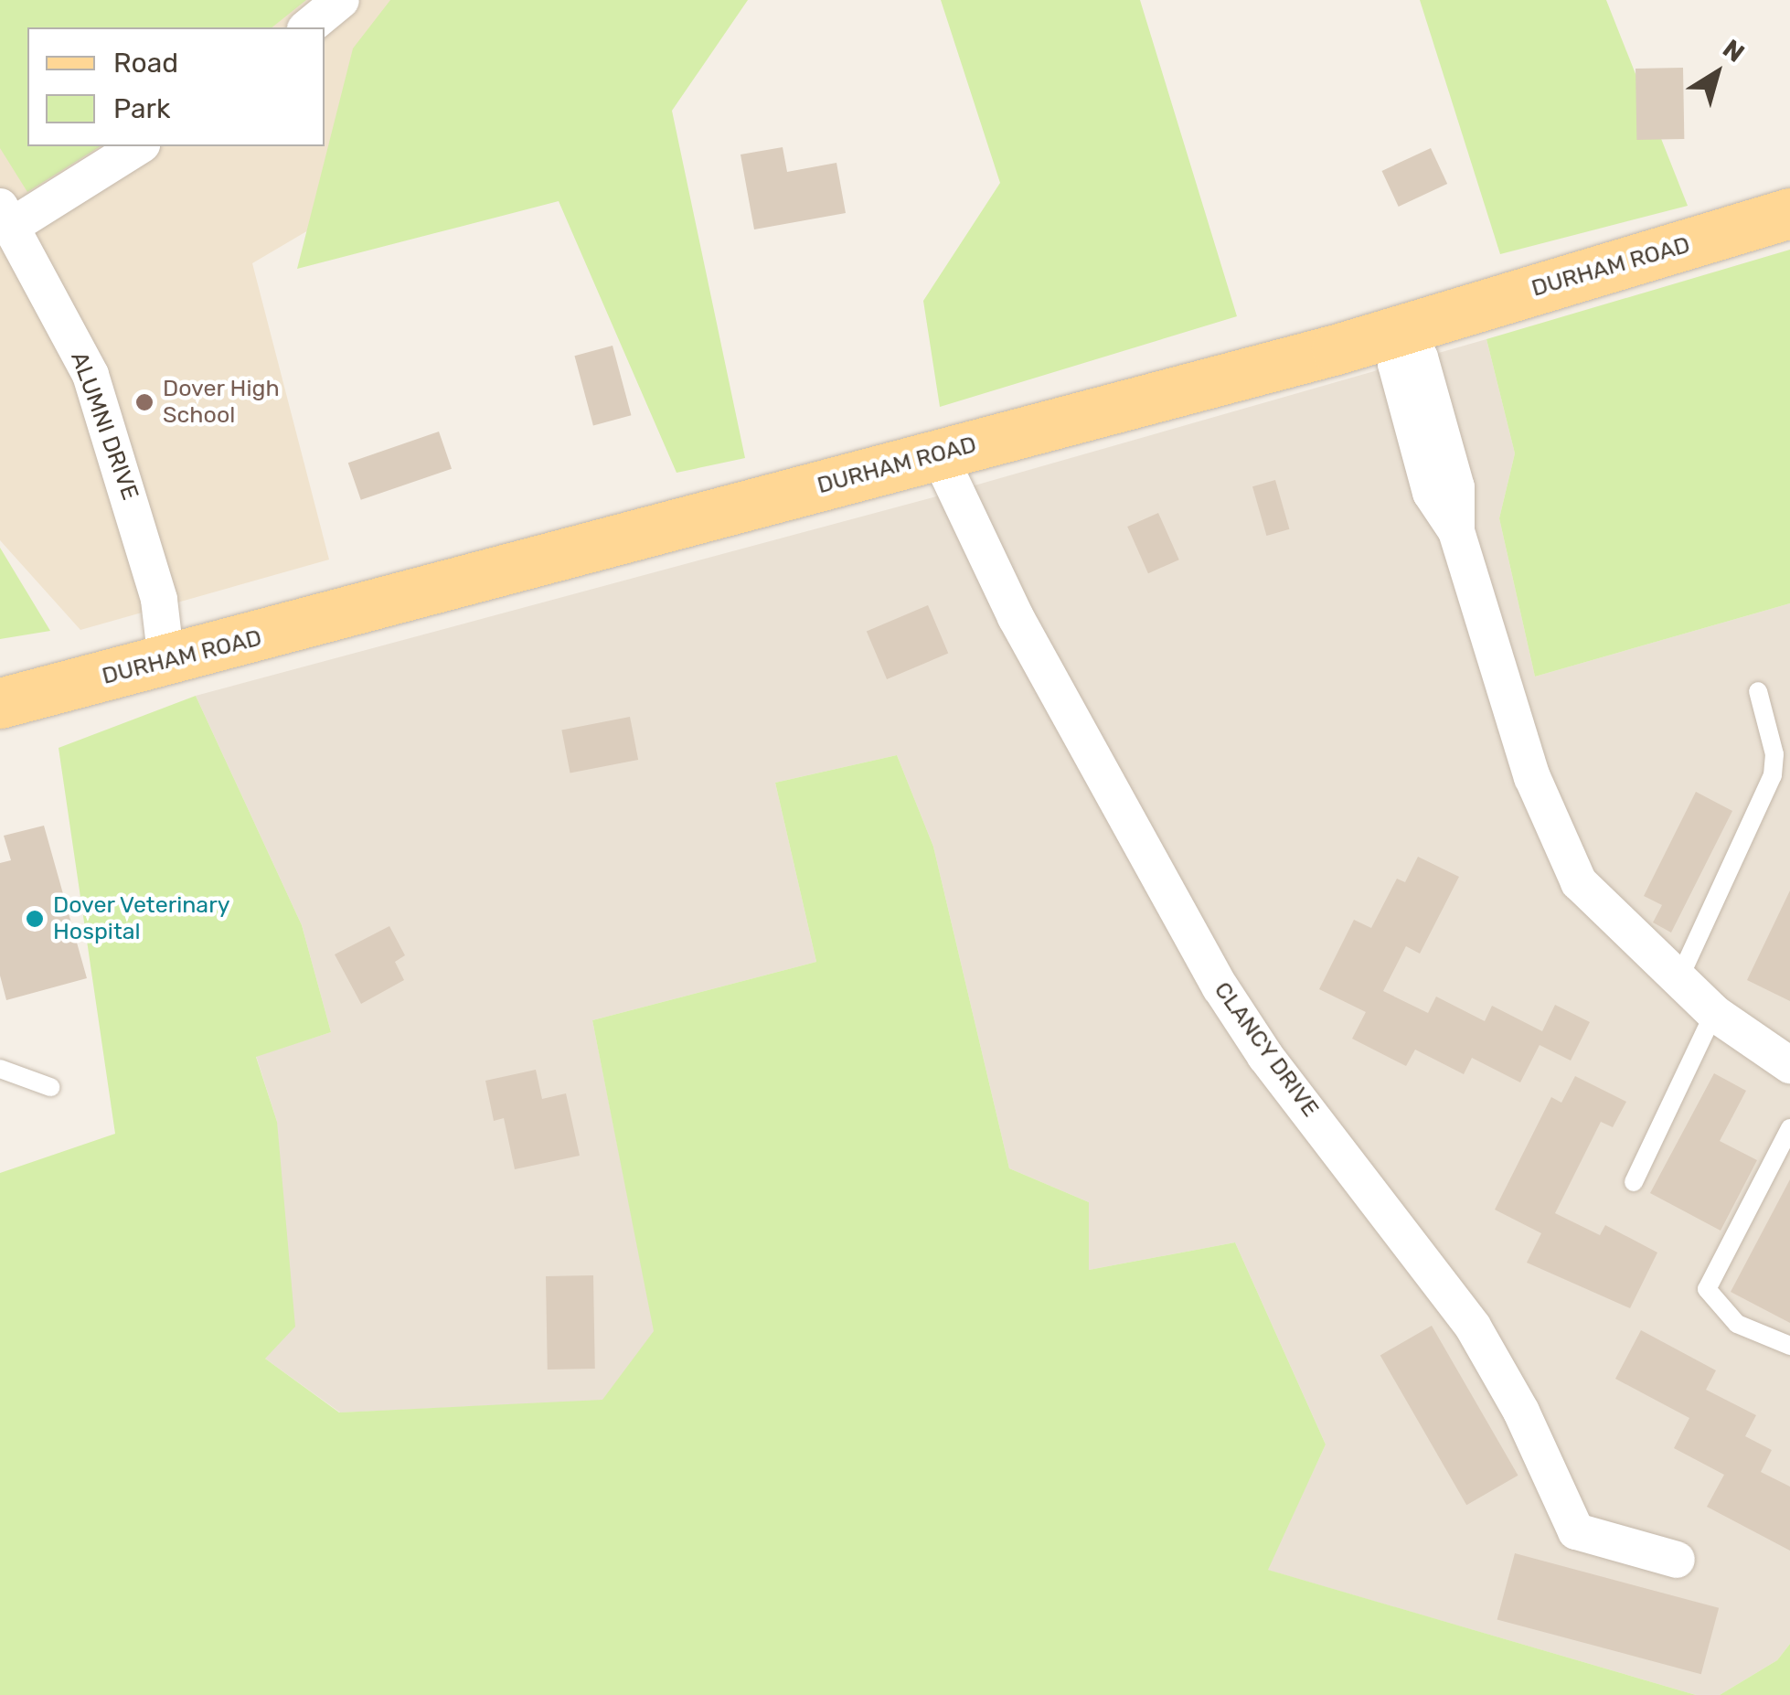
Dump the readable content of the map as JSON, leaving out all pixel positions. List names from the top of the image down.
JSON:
{
  "streets": {
    "main road": ["DURHAM ROAD"],
    "street": ["ALUMNI DRIVE", "CLANCY DRIVE"]
  },
  "crossings": [
    ["DURHAM ROAD", "ALUMNI DRIVE"],
    ["DURHAM ROAD", "CLANCY DRIVE"]
  ],
  "places": ["Dover High School", "Dover Veterinary Hospital"],
  "legend": ["Road", "Park"],
  "north": "top right"
}
